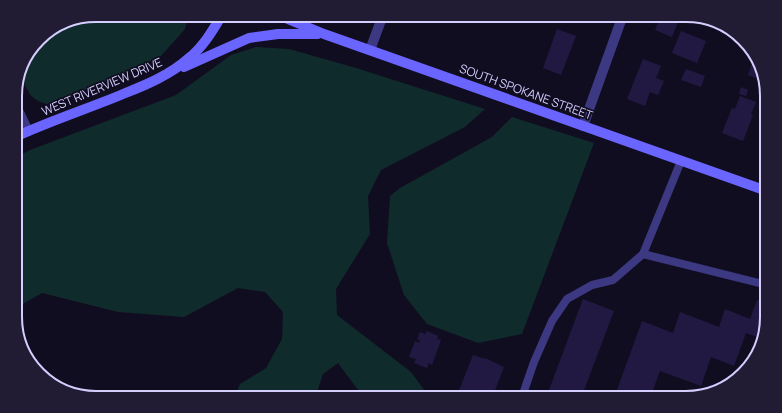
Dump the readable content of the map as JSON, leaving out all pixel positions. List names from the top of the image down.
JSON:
{
  "streets": {
    "main road": ["WEST RIVERVIEW DRIVE", "SOUTH SPOKANE STREET"]
  }
}
